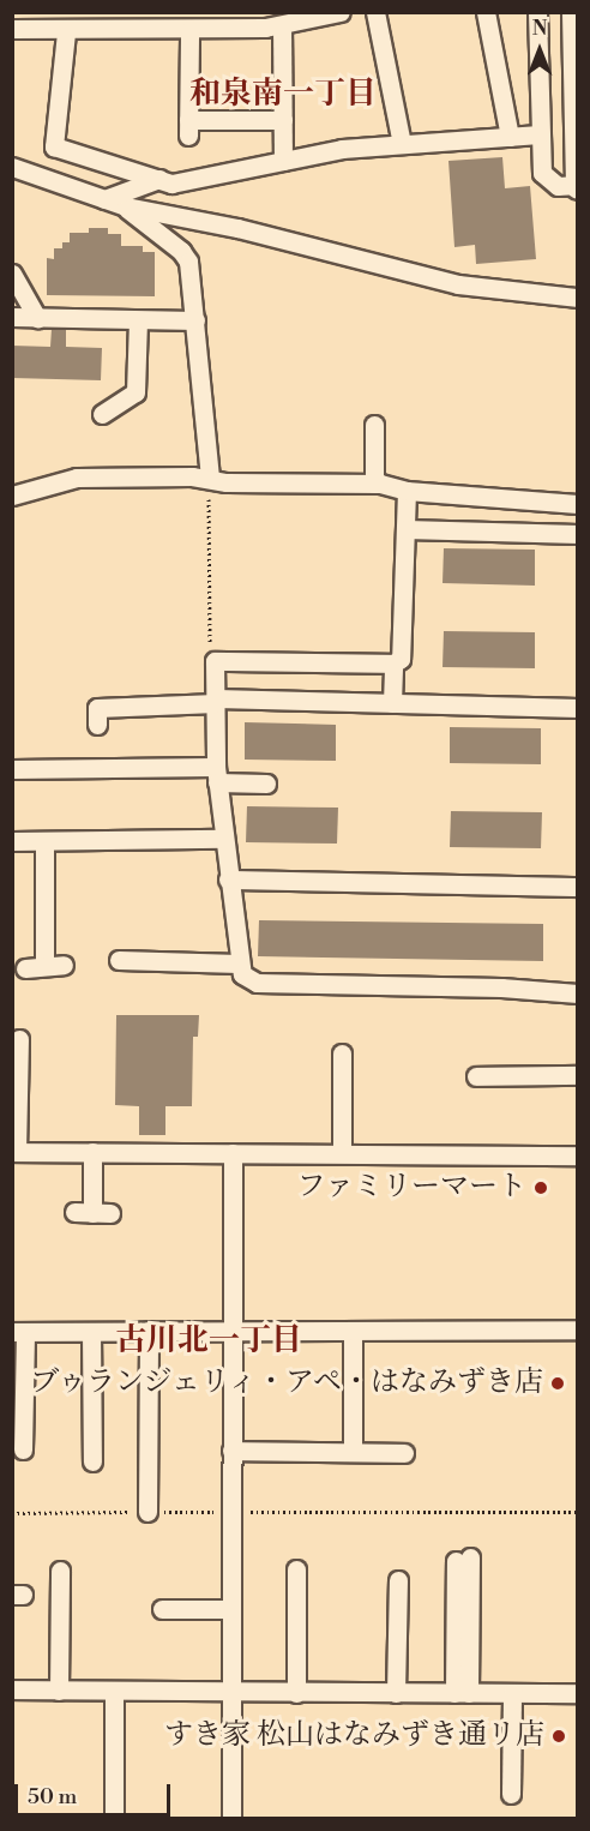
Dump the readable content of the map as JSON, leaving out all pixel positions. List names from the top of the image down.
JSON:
{
  "districts": ["和泉南一丁目", "古川北一丁目"],
  "places": ["ファミリーマート", "ブゥランジェリィ・アペ・はなみずき店", "すき家 松山はなみずき通リ店"],
  "scale_bar": "50 m",
  "north": "top"
}
